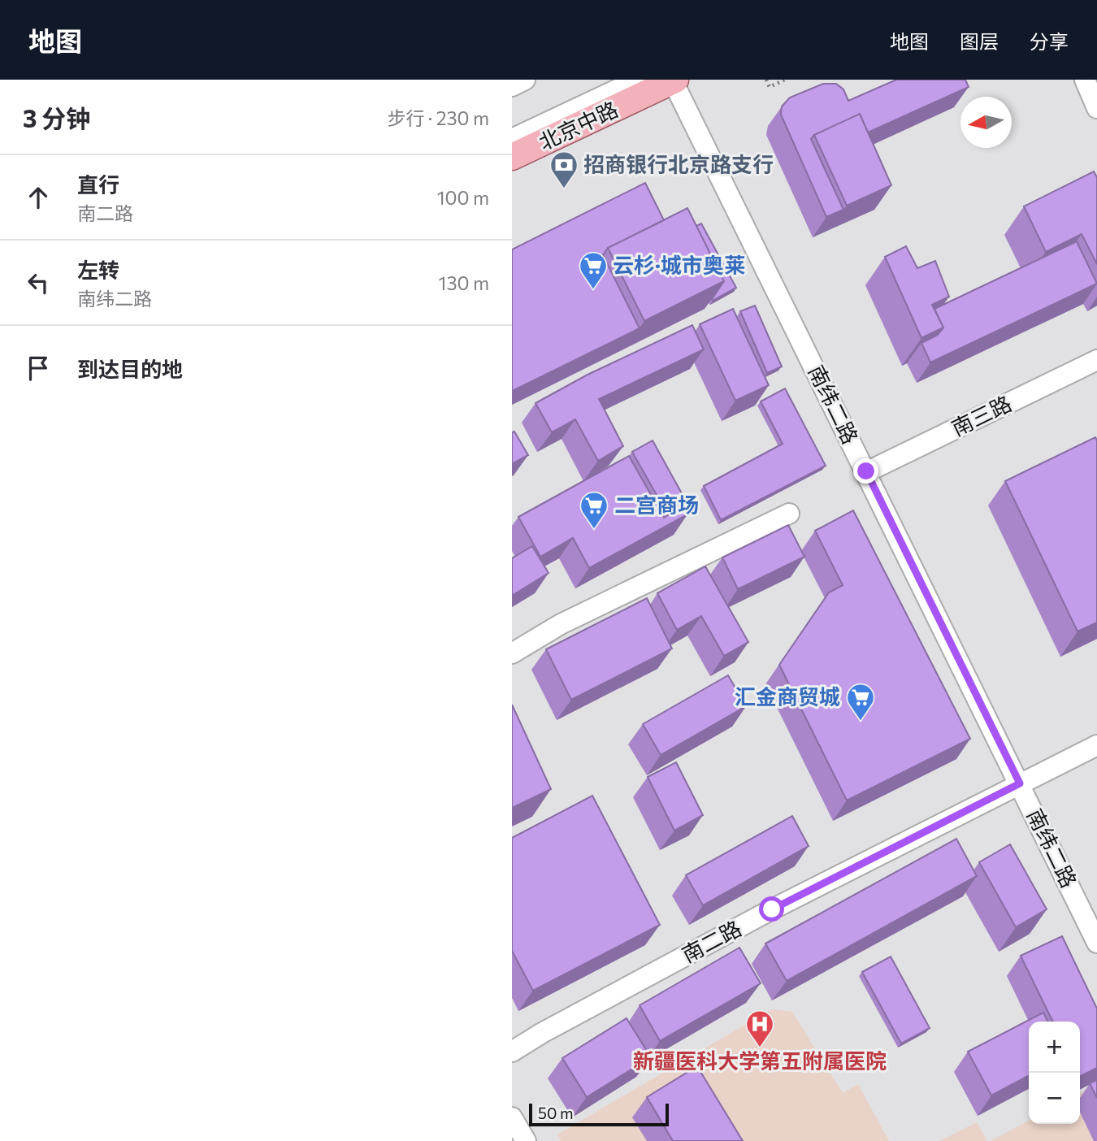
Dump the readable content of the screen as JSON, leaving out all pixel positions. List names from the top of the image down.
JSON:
{
  "streets": {
    "main road": ["北京中路"],
    "street": ["南纬二路", "南三路", "南二路"]
  },
  "crossings": [
    ["北京中路", "南纬二路"],
    ["南纬二路", "南三路"],
    ["南纬二路", "南二路"]
  ],
  "places": {
    "bank": ["招商银行北京路支行"],
    "supermarket": ["云杉·城市奥莱", "二宫商场", "汇金商贸城"],
    "hospital": ["新疆医科大学第五附属医院"]
  },
  "scale_bar": "50 m",
  "north": "left",
  "page": {
    "header": "地图",
    "nav": ["地图", "图层", "分享"],
    "heading": ["3 分钟", "步行 · 230 m"],
    "list": [
      ["直行", "南二路", "100 m"],
      ["左转", "南纬二路", "130 m"],
      "到达目的地"
    ],
    "map_buttons": ["+", "−"],
    "scale": "50 m"
  }
}
